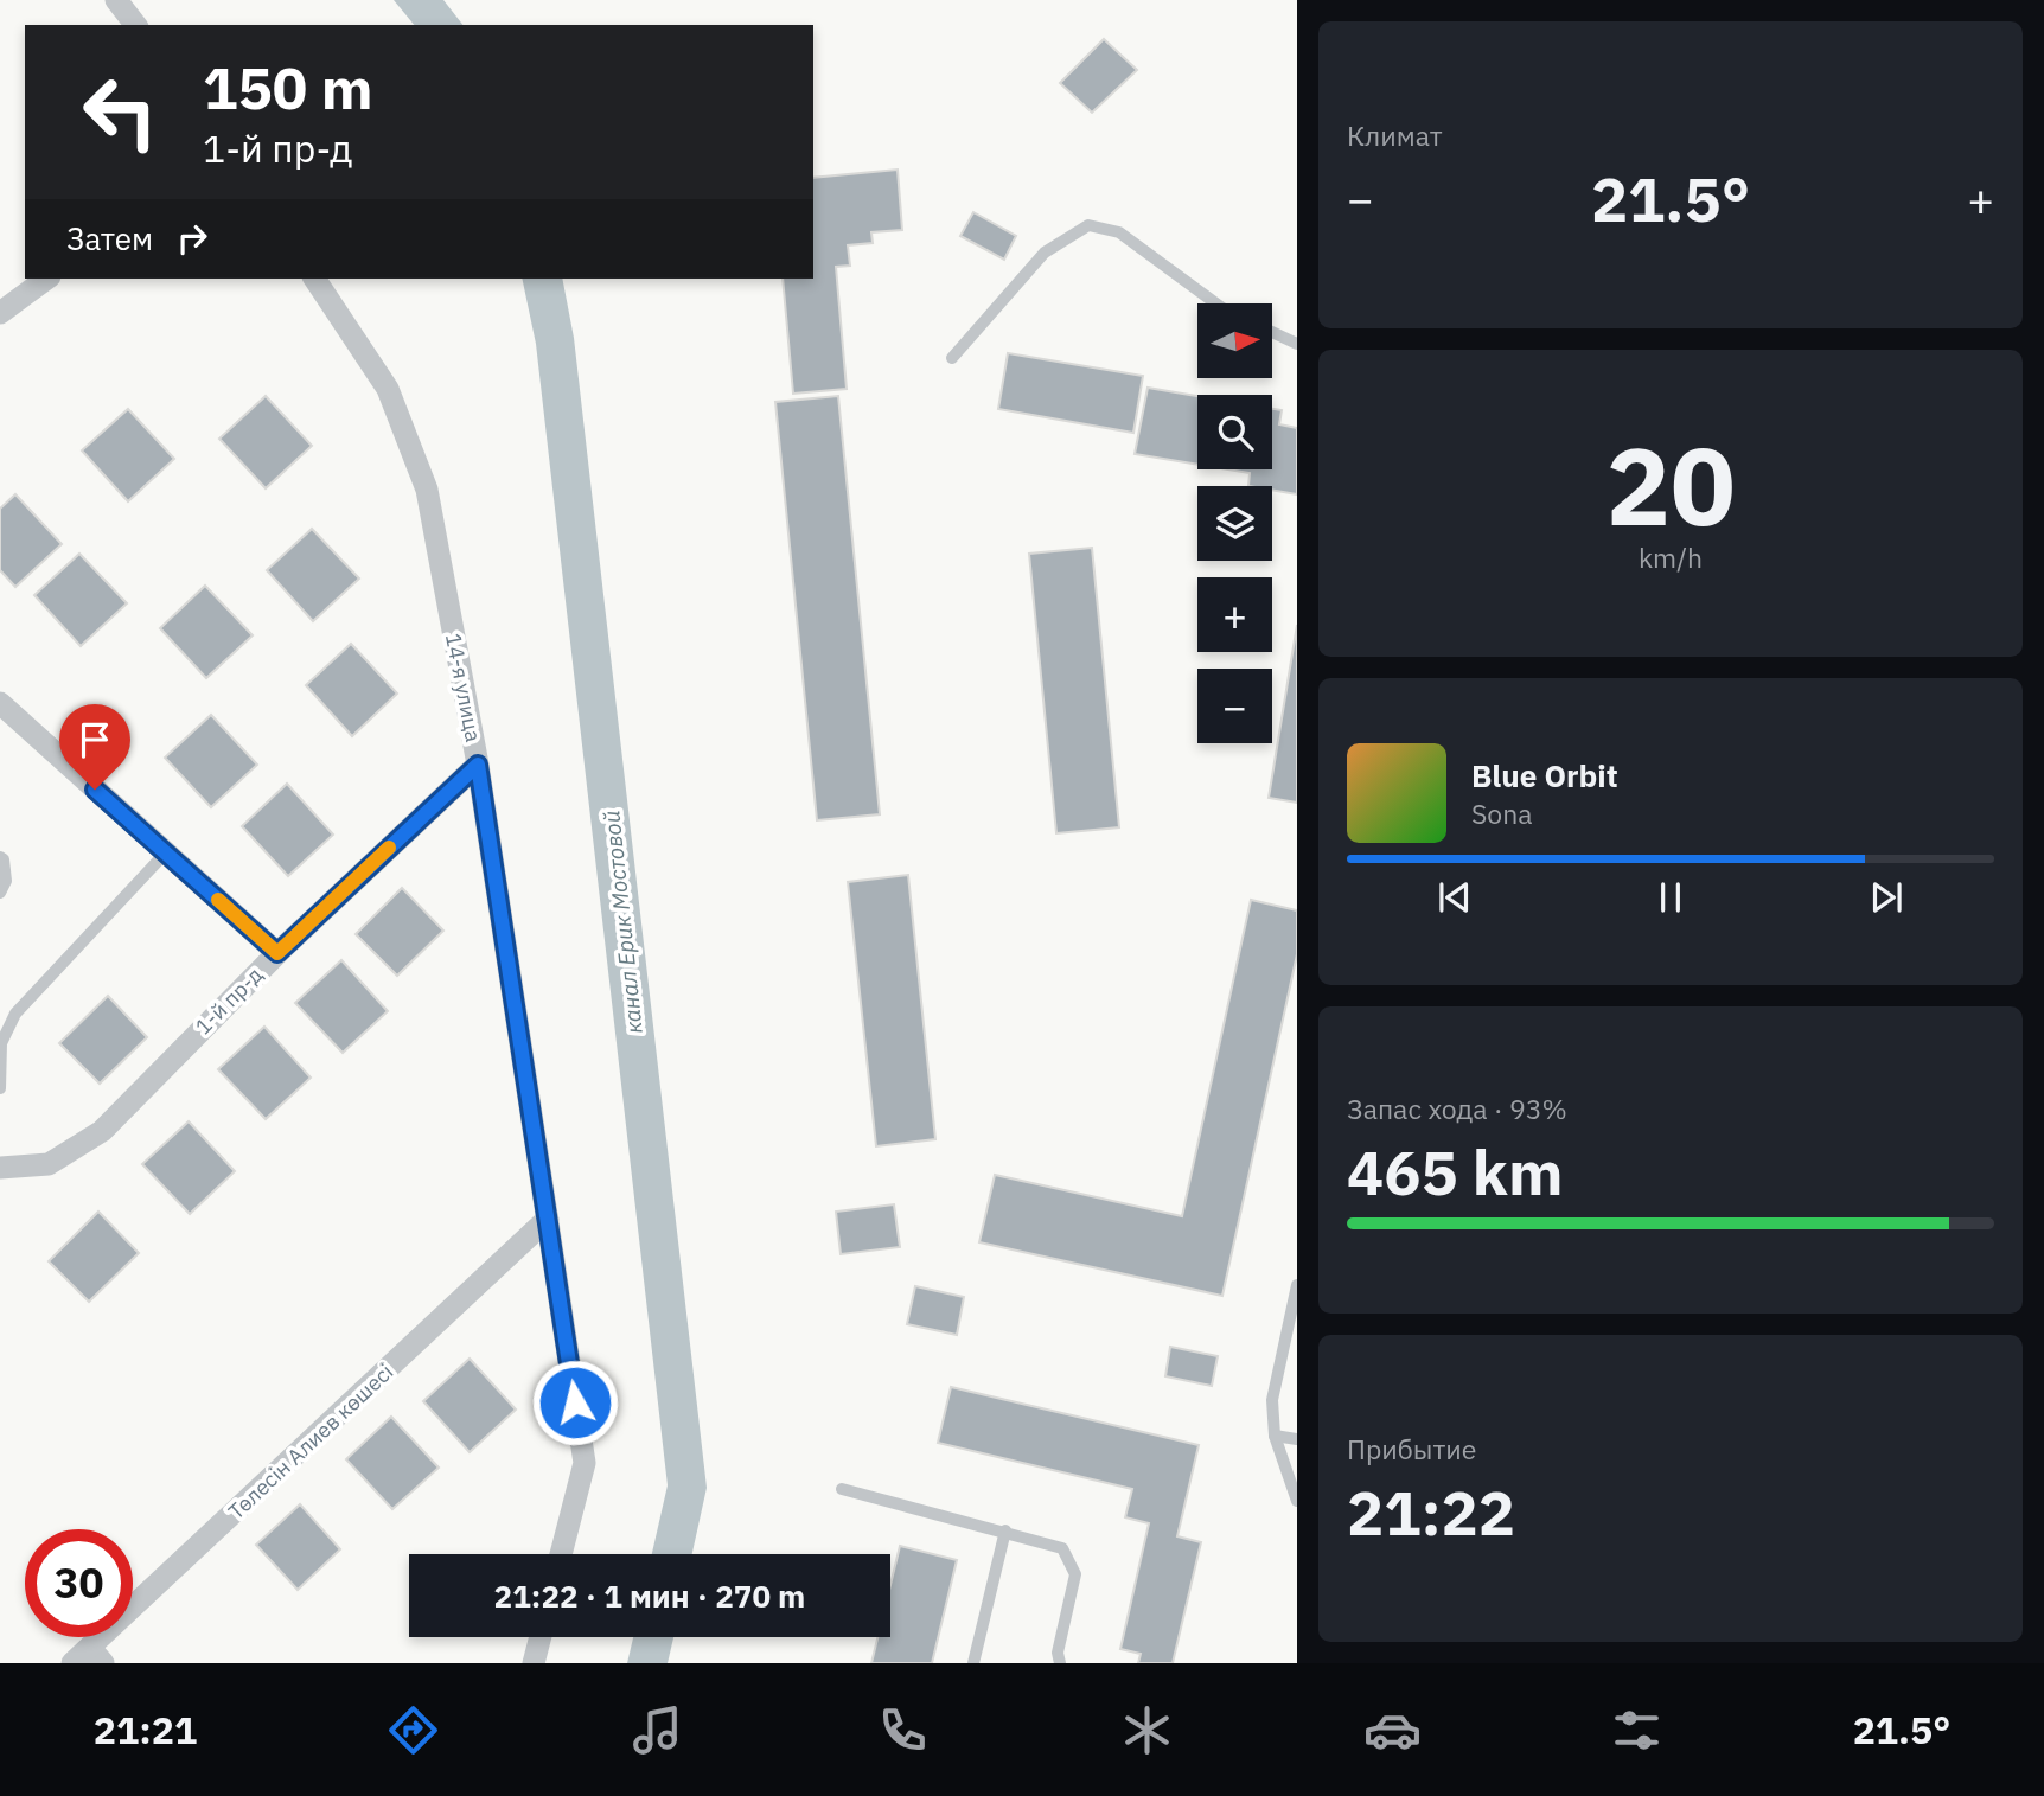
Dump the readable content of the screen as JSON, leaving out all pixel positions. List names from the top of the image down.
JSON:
{
  "streets": {
    "street": ["14-я улица", "1-й пр-д", "Төлесін Алиев көшесі"]
  },
  "crossings": [
    ["14-я улица", "1-й пр-д"],
    ["14-я улица", "Төлесін Алиев көшесі"]
  ],
  "water": ["канал Ерик Мостовой"],
  "north": "right",
  "page": {
    "tile": [
      "Климат",
      ["20", "km/h"],
      ["Запас хода · 93%", "465 km"],
      ["Прибытие", "21:22"]
    ],
    "turn": ["150 m", "1-й пр-д"],
    "heat": ["−", "21.5°", "+"],
    "then": "Затем",
    "map_buttons": ["+", "−"],
    "song": ["Blue Orbit", "Sona"],
    "limit": "30",
    "trip": "21:22 · 1 мин · 270 m",
    "tabs": ["21:21", "21.5°"]
  }
}
